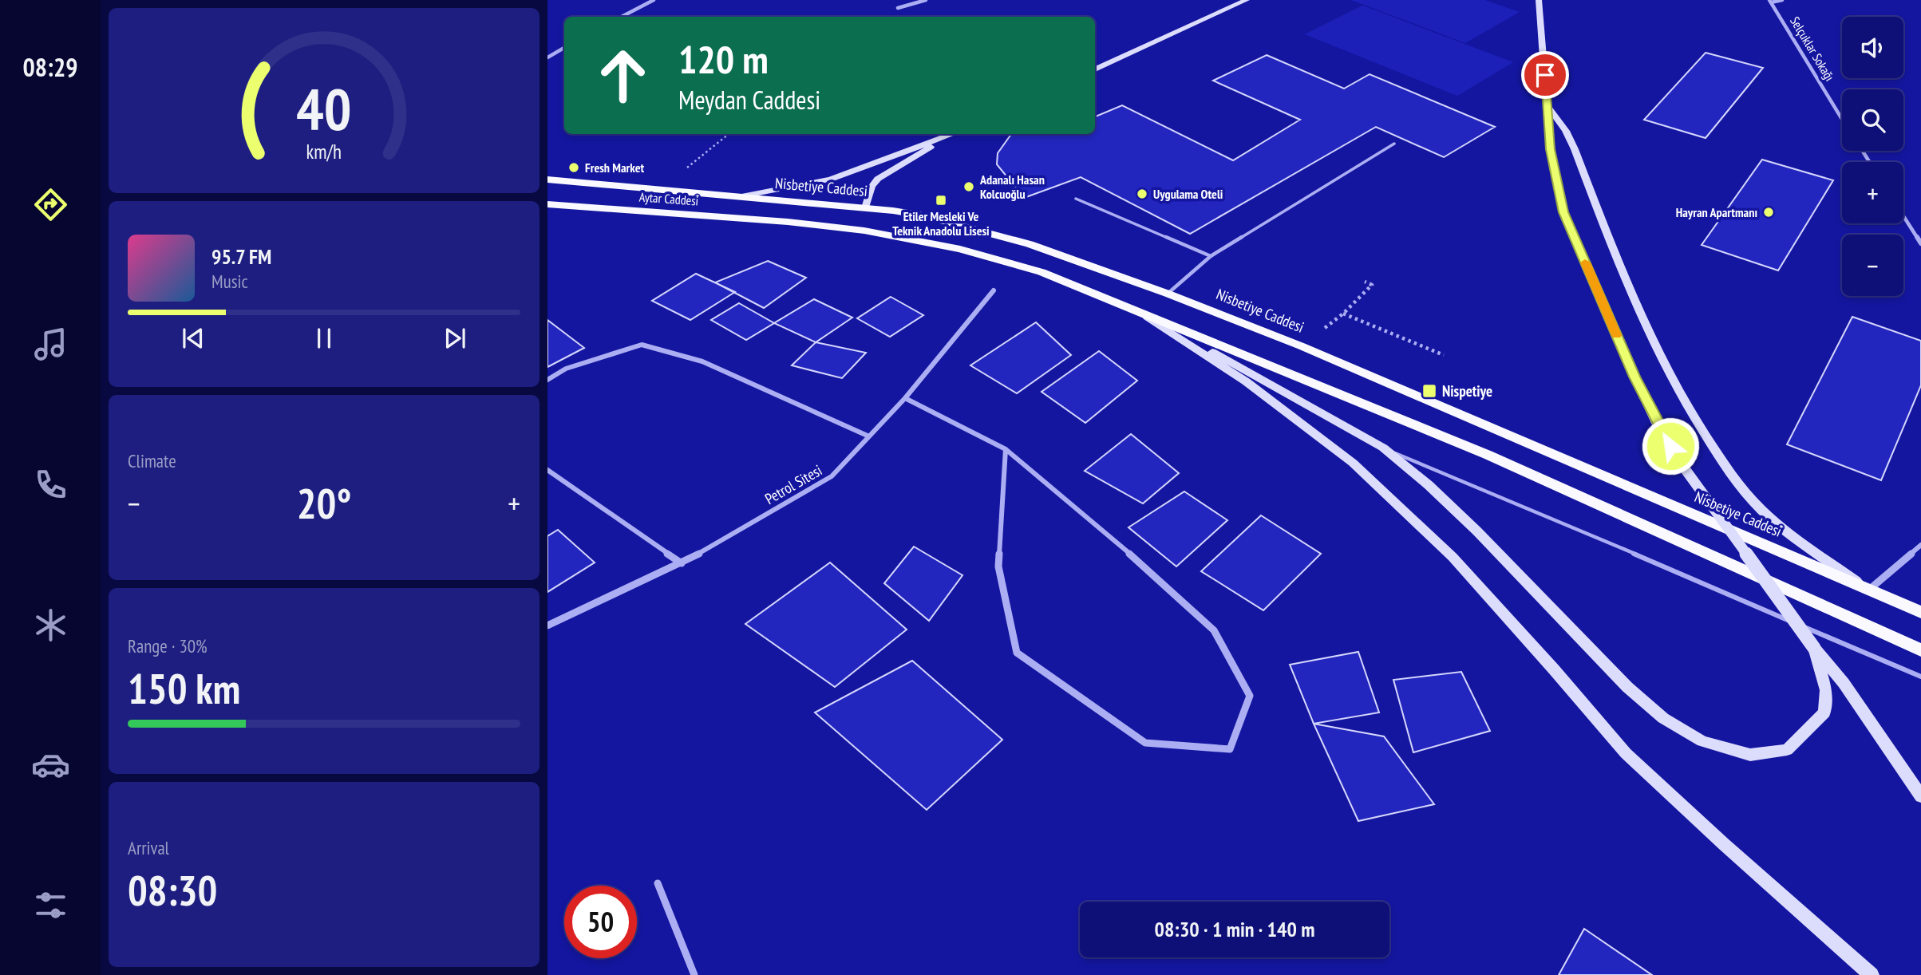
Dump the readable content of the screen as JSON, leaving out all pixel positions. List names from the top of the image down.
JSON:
{
  "streets": {
    "main road": ["Nisbetiye Caddesi", "Aytar Caddesi"],
    "street": ["Selçuklar Sokağı", "Petrol Sitesi"]
  },
  "places": {
    "other": [
      "Fresh Market",
      "Adanalı Hasan Kolcuoğlu",
      "Uygulama Oteli",
      "Hayran Apartmanı"
    ],
    "transit": ["Etiler Mesleki Ve Teknik Anadolu Lisesi", "Nispetiye"]
  },
  "page": {
    "tabs": "08:29",
    "map_buttons": ["+", "−"],
    "turn": ["120 m", "Meydan Caddesi"],
    "song": ["95.7 FM", "Music"],
    "tile": [
      "Climate",
      ["Range · 30%", "150 km"],
      ["Arrival", "08:30"]
    ],
    "heat": ["−", "20°", "+"],
    "limit": "50",
    "trip": "08:30 · 1 min · 140 m",
    "gauge": ["40", "km/h"]
  }
}
